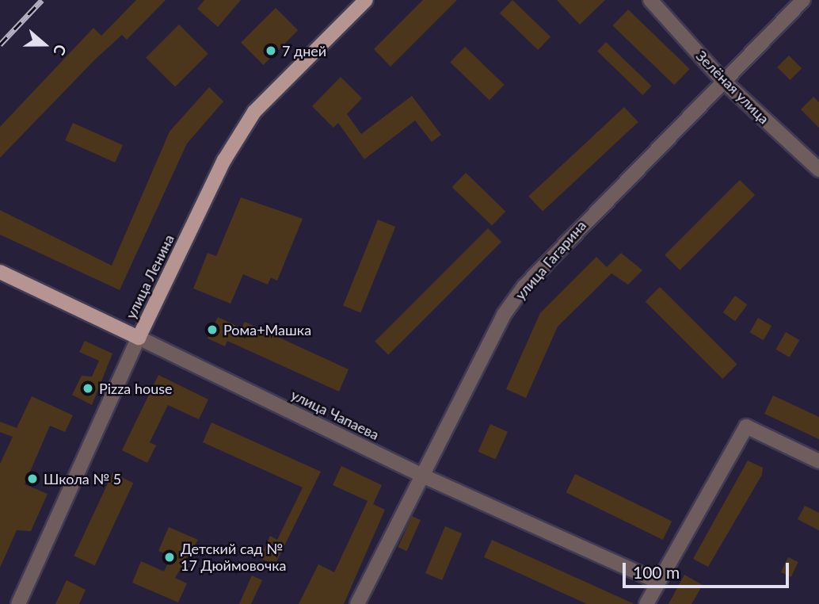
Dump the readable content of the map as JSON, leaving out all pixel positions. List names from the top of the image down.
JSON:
{
  "streets": {
    "main road": ["улица Ленина", "улица Чапаева"],
    "street": ["Зелёная улица", "улица Гагарина"]
  },
  "crossings": [
    ["Зелёная улица", "улица Гагарина"],
    ["улица Гагарина", "улица Чапаева"],
    ["улица Ленина", "улица Чапаева"]
  ],
  "places": [
    "7 дней",
    "Рома+Машка",
    "Pizza house",
    "Школа № 5",
    "Детский сад № 17 Дюймовочка"
  ],
  "scale_bar": "100 m",
  "north": "right"
}
